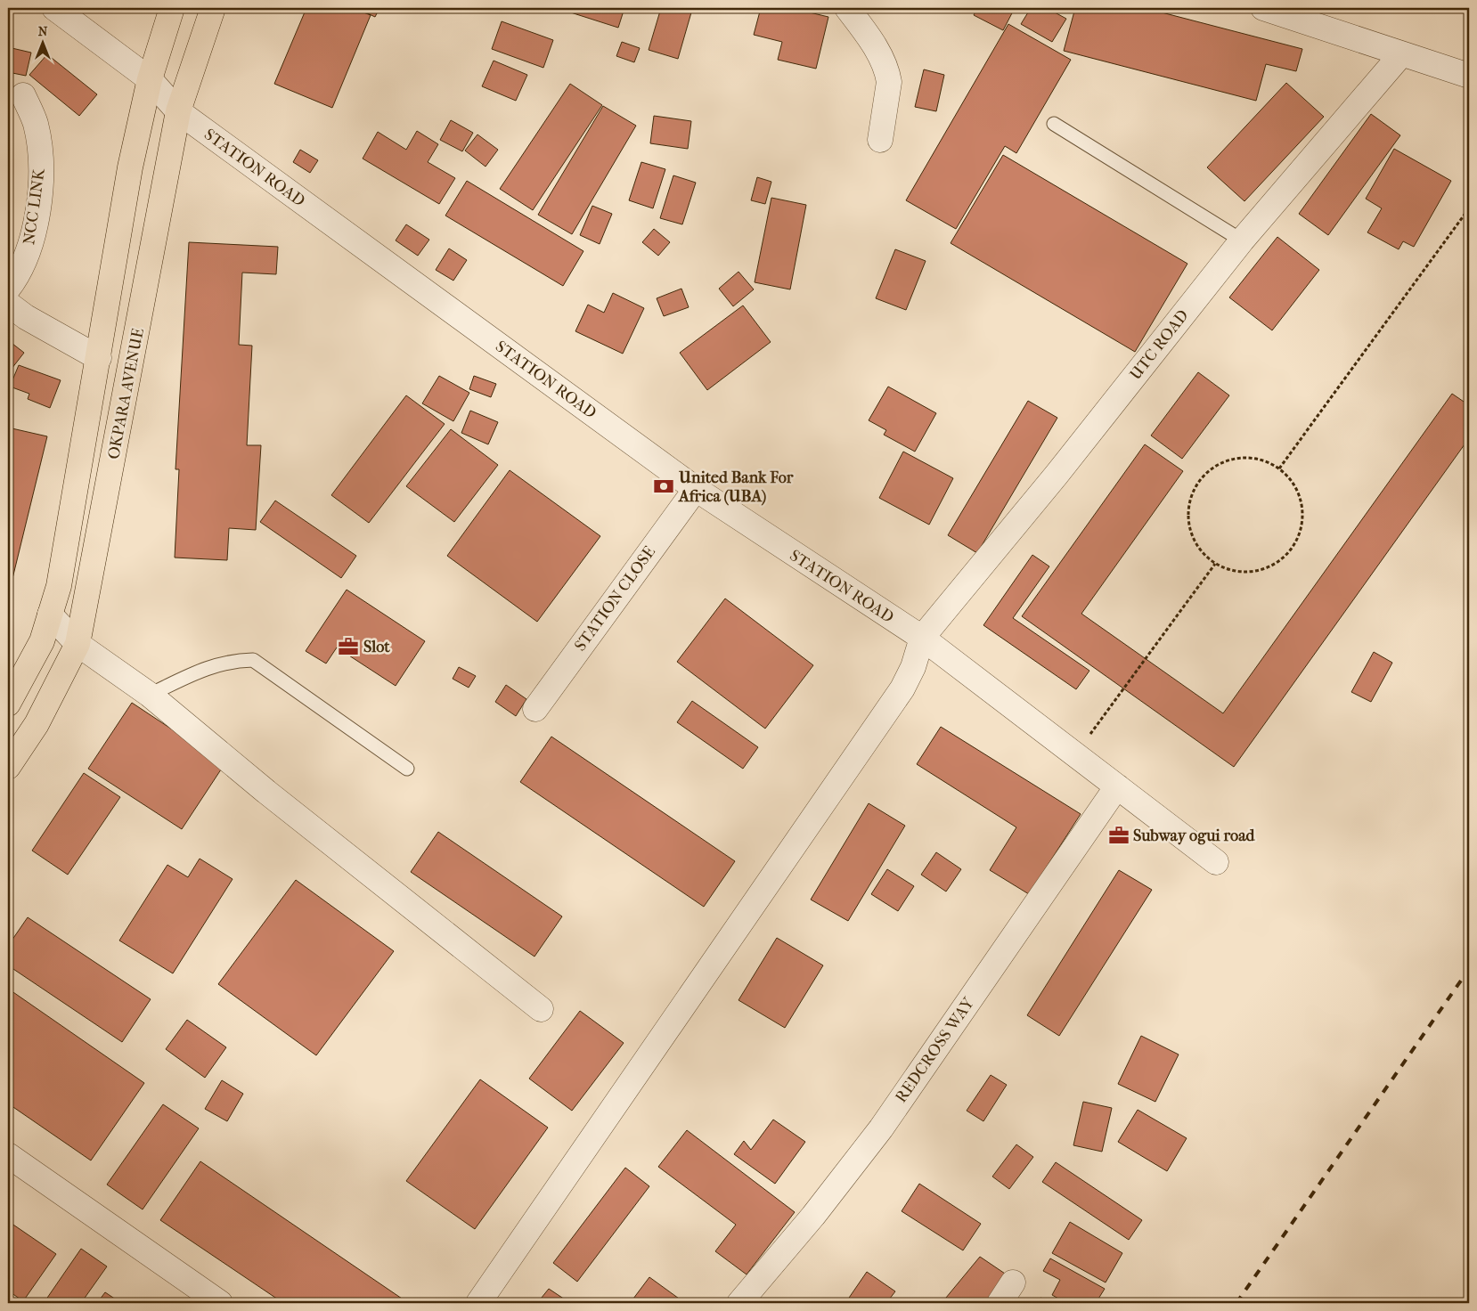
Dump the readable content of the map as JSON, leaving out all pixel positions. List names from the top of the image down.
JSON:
{
  "streets": {
    "main road": ["OKPARA AVENUE"],
    "street": [
      "STATION ROAD",
      "NCC LINK",
      "UTC ROAD",
      "STATION CLOSE",
      "REDCROSS WAY"
    ]
  },
  "crossings": [
    ["STATION ROAD", "UTC ROAD"],
    ["STATION ROAD", "OKPARA AVENUE"],
    ["STATION ROAD", "STATION CLOSE"],
    ["STATION ROAD", "REDCROSS WAY"]
  ],
  "places": {
    "bank": ["United Bank For Africa (UBA)"],
    "office": ["Slot", "Subway ogui road"]
  },
  "north": "top"
}
